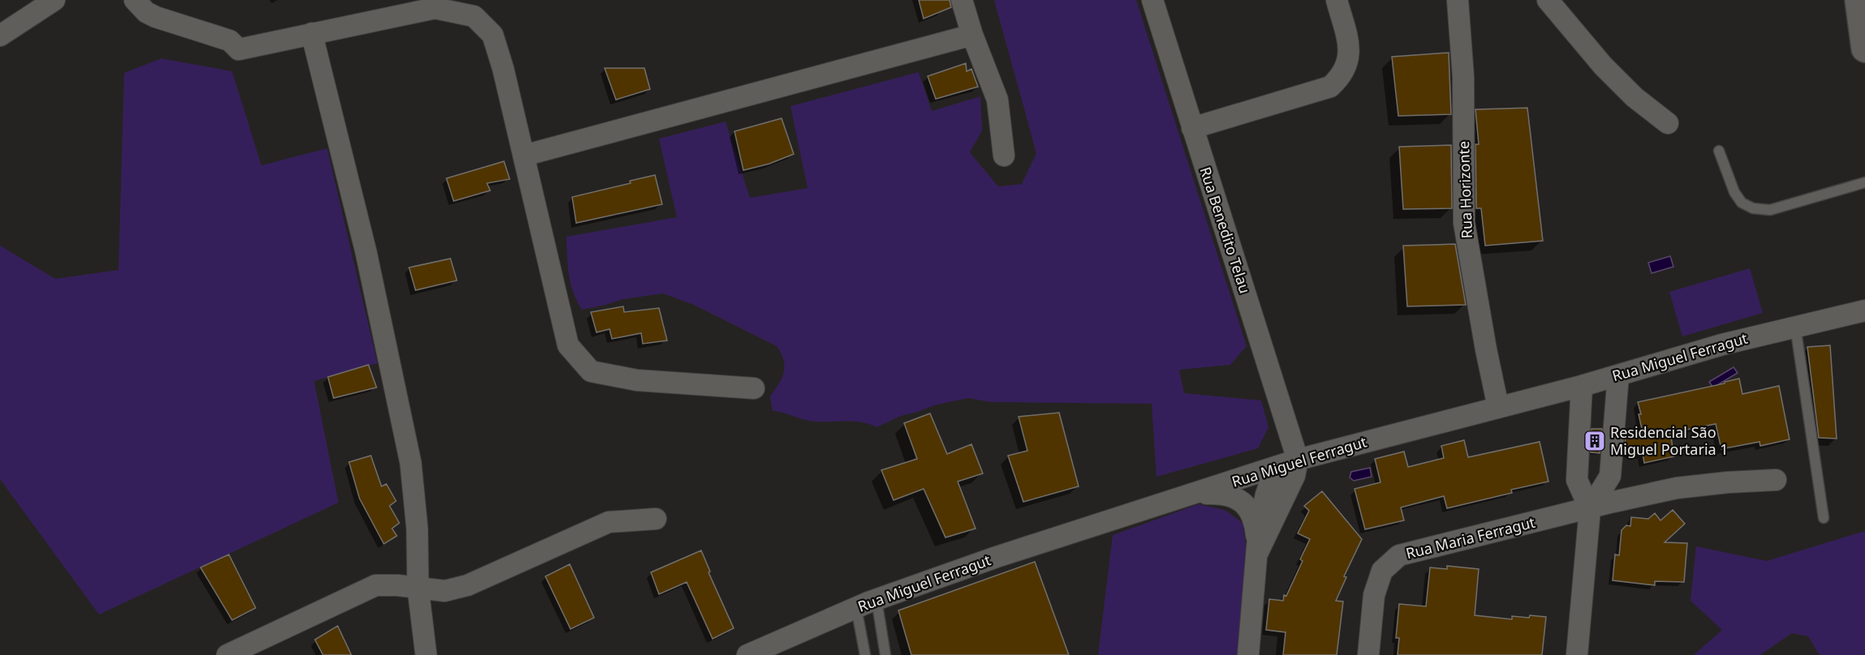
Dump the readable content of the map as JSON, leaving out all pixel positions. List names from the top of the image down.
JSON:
{
  "streets": {
    "street": [
      "Rua Horizonte",
      "Rua Benedito Telau",
      "Rua Miguel Ferragut",
      "Rua Maria Ferragut"
    ]
  },
  "crossings": [
    ["Rua Horizonte", "Rua Miguel Ferragut"],
    ["Rua Benedito Telau", "Rua Miguel Ferragut"]
  ],
  "places": {
    "building": ["Residencial São Miguel Portaria 1"]
  }
}
